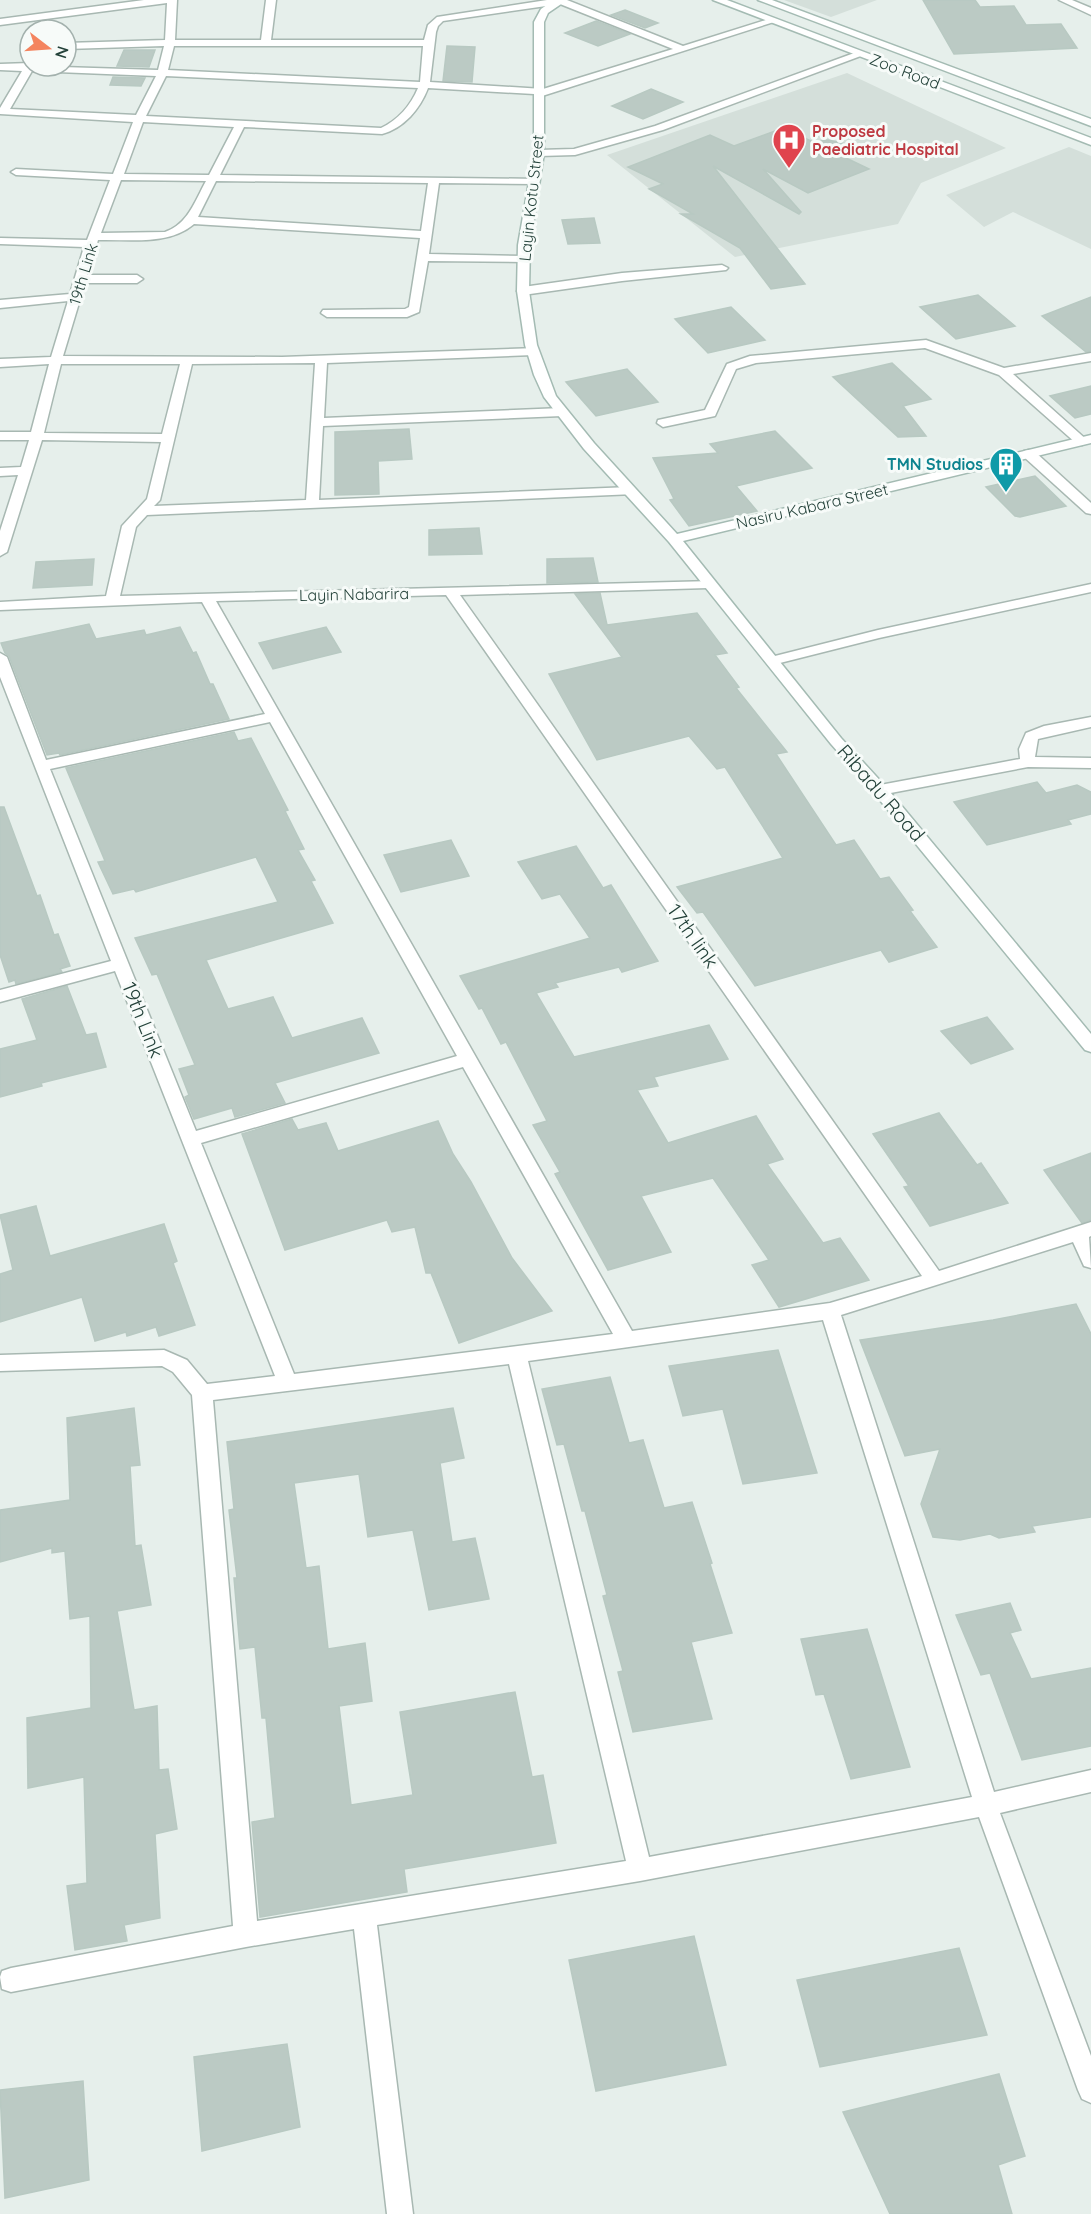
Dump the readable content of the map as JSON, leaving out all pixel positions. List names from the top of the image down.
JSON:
{
  "streets": {
    "street": [
      "Zoo Road",
      "Layin Kotu Street",
      "19th Link",
      "Nasiru Kabara Street",
      "Layin Nabarira",
      "Ribadu Road",
      "17th link"
    ]
  },
  "crossings": [
    ["Layin Kotu Street", "Nasiru Kabara Street"],
    ["Layin Kotu Street", "Ribadu Road"],
    ["Nasiru Kabara Street", "Ribadu Road"],
    ["Layin Nabarira", "Ribadu Road"],
    ["Layin Nabarira", "17th link"]
  ],
  "places": {
    "hospital": ["Proposed Paediatric Hospital"],
    "building": ["TMN Studios"]
  },
  "north": "right"
}
